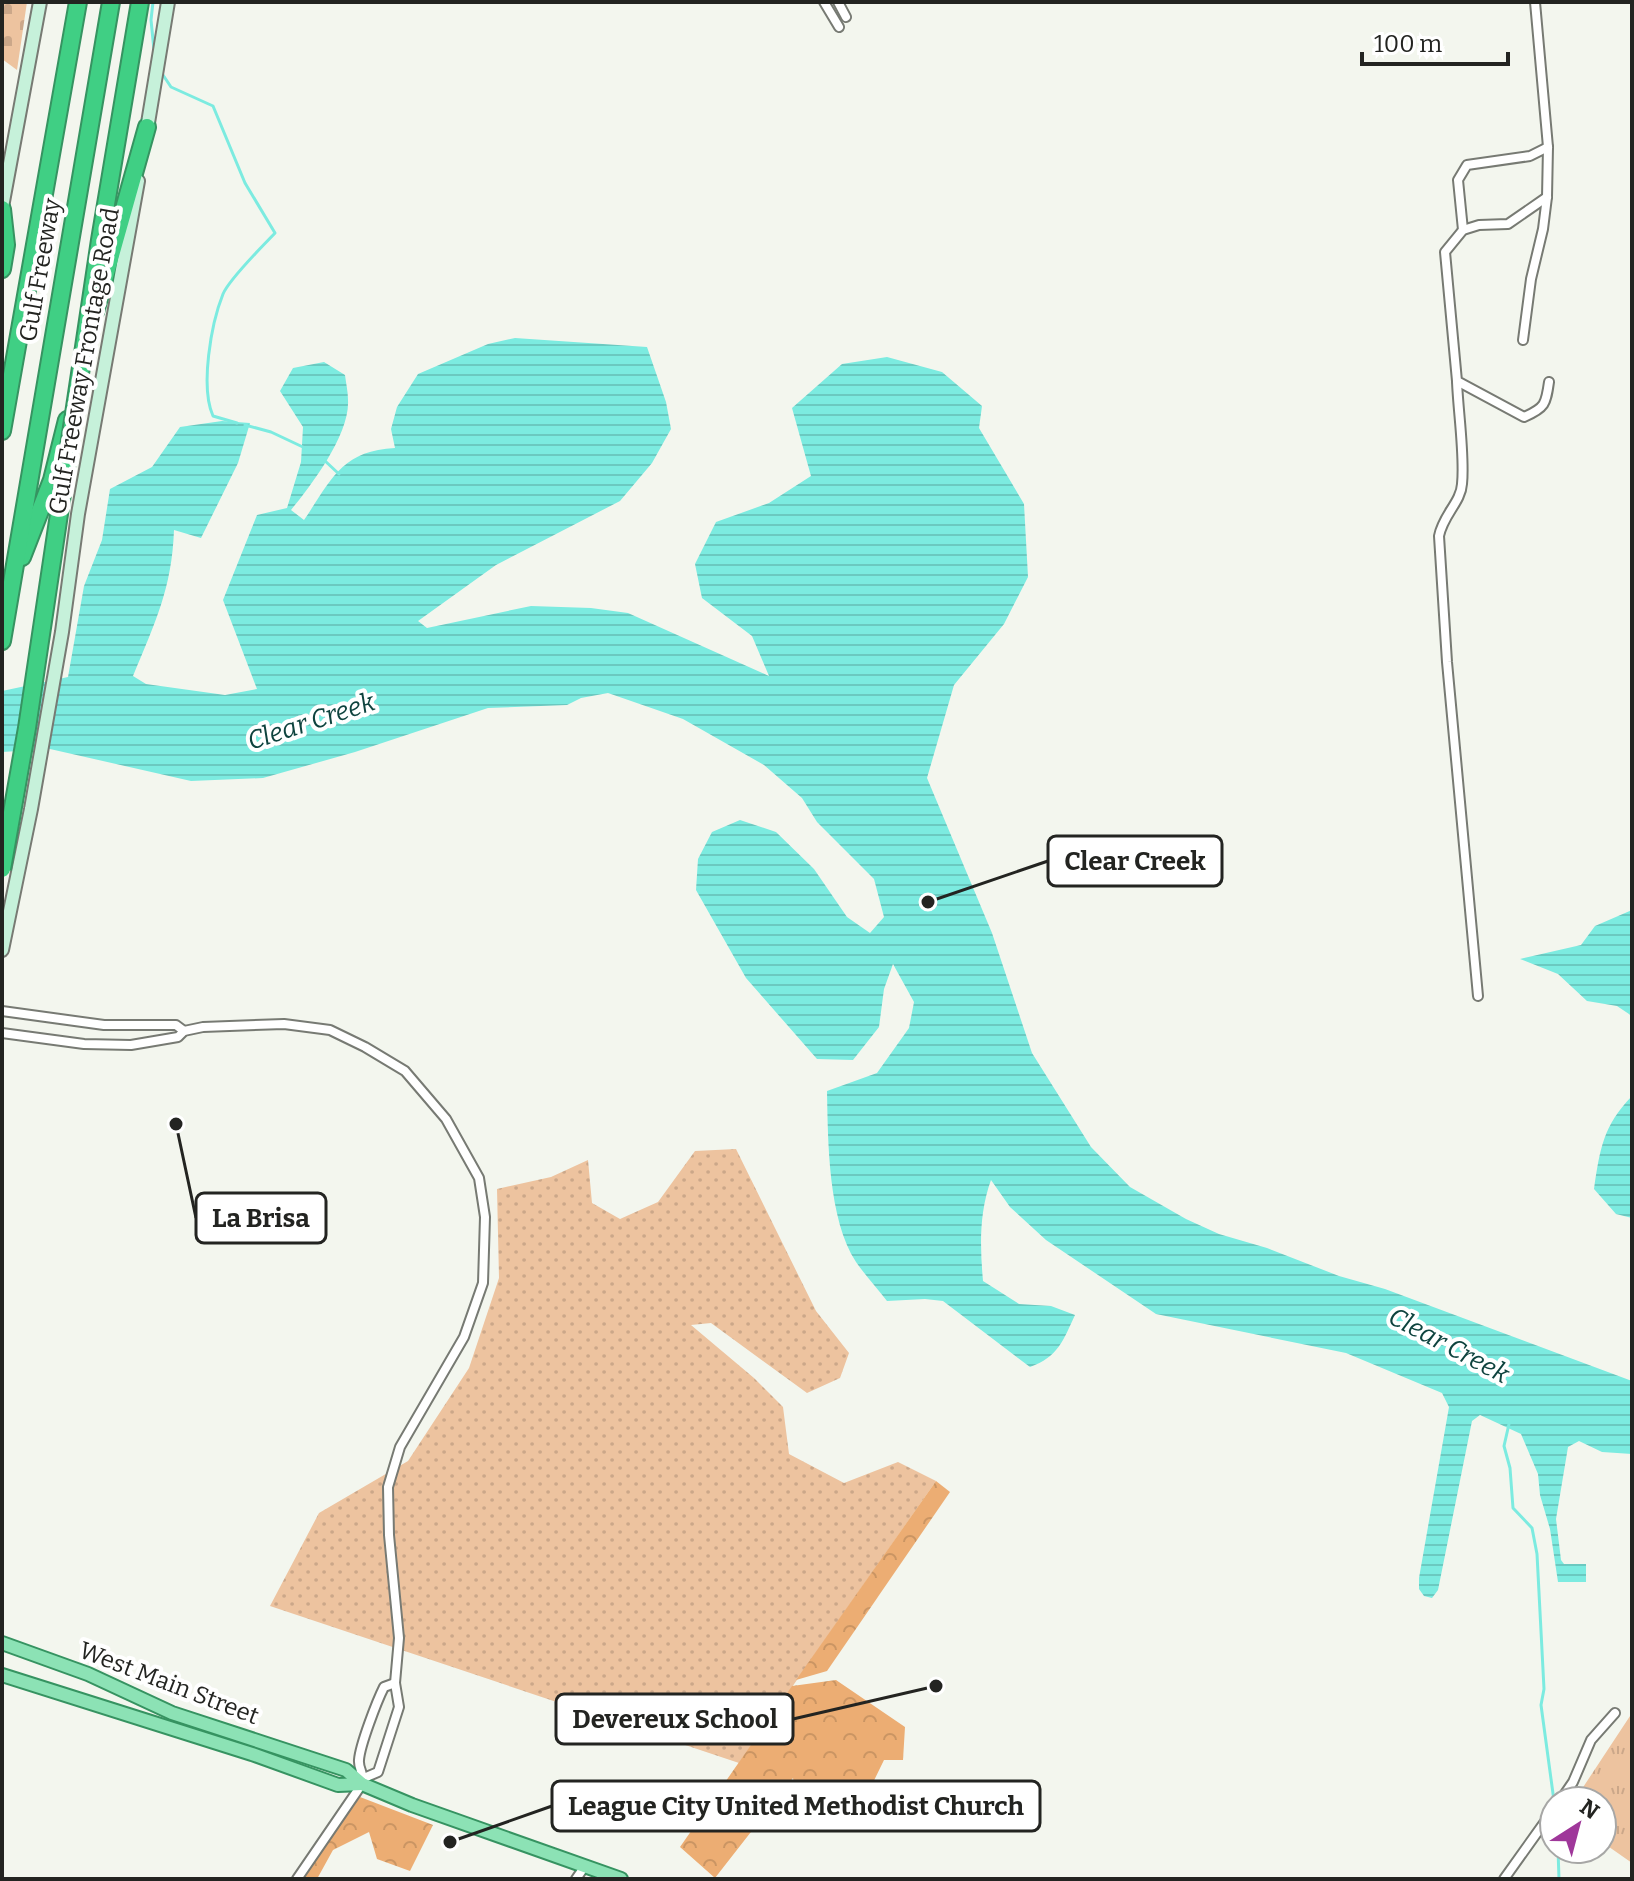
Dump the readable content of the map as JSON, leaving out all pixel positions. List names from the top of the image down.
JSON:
{
  "streets": {
    "highway": ["Gulf Freeway"],
    "main road": ["Gulf Freeway Frontage Road", "West Main Street"]
  },
  "water": ["Clear Creek"],
  "places": [
    "Clear Creek",
    "La Brisa",
    "Devereux School",
    "League City United Methodist Church"
  ],
  "scale_bar": "100 m",
  "north": "top right"
}
